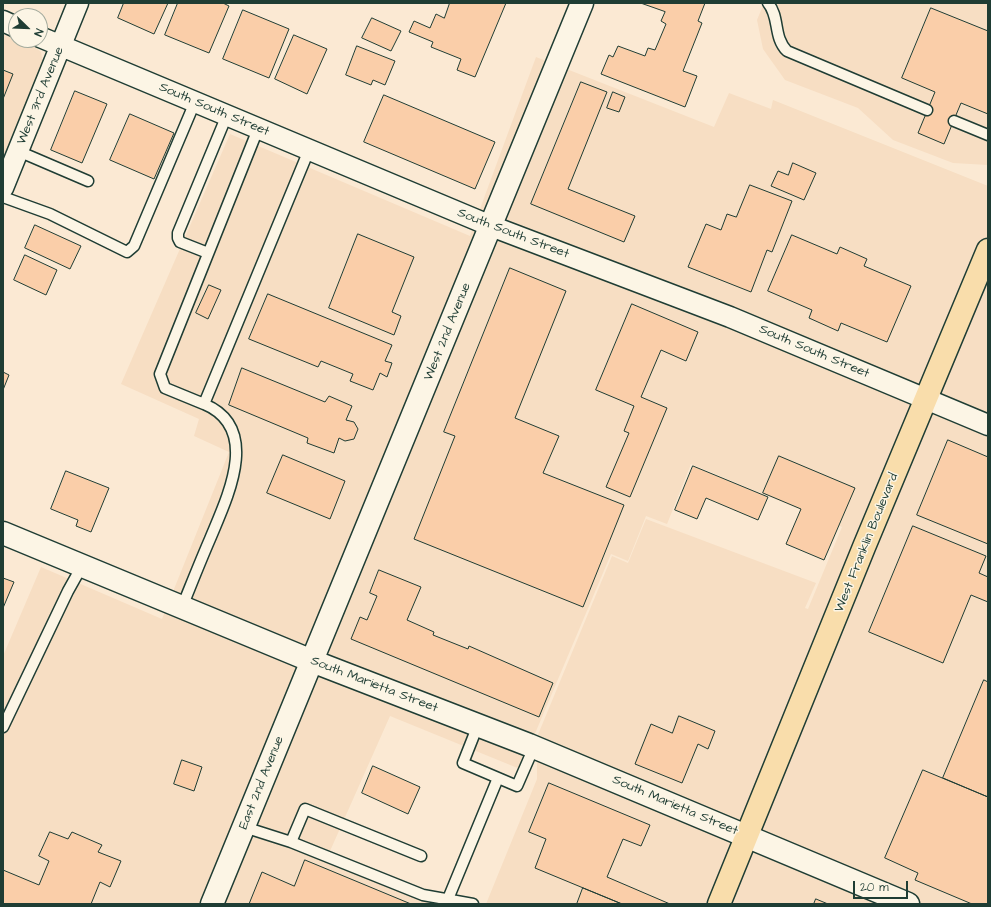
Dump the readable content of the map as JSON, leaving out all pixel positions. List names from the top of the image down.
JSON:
{
  "streets": {
    "main road": [
      "West 2nd Avenue",
      "West Franklin Boulevard",
      "South Marietta Street",
      "East 2nd Avenue"
    ],
    "street": ["West 3rd Avenue", "South South Street"]
  },
  "crossings": [
    ["West 3rd Avenue", "South South Street"],
    ["South South Street", "West 2nd Avenue"],
    ["South South Street", "West Franklin Boulevard"],
    ["West 2nd Avenue", "South Marietta Street"],
    ["West 2nd Avenue", "East 2nd Avenue"],
    ["West Franklin Boulevard", "South Marietta Street"],
    ["South Marietta Street", "East 2nd Avenue"]
  ],
  "scale_bar": "20 m",
  "north": "bottom right"
}
